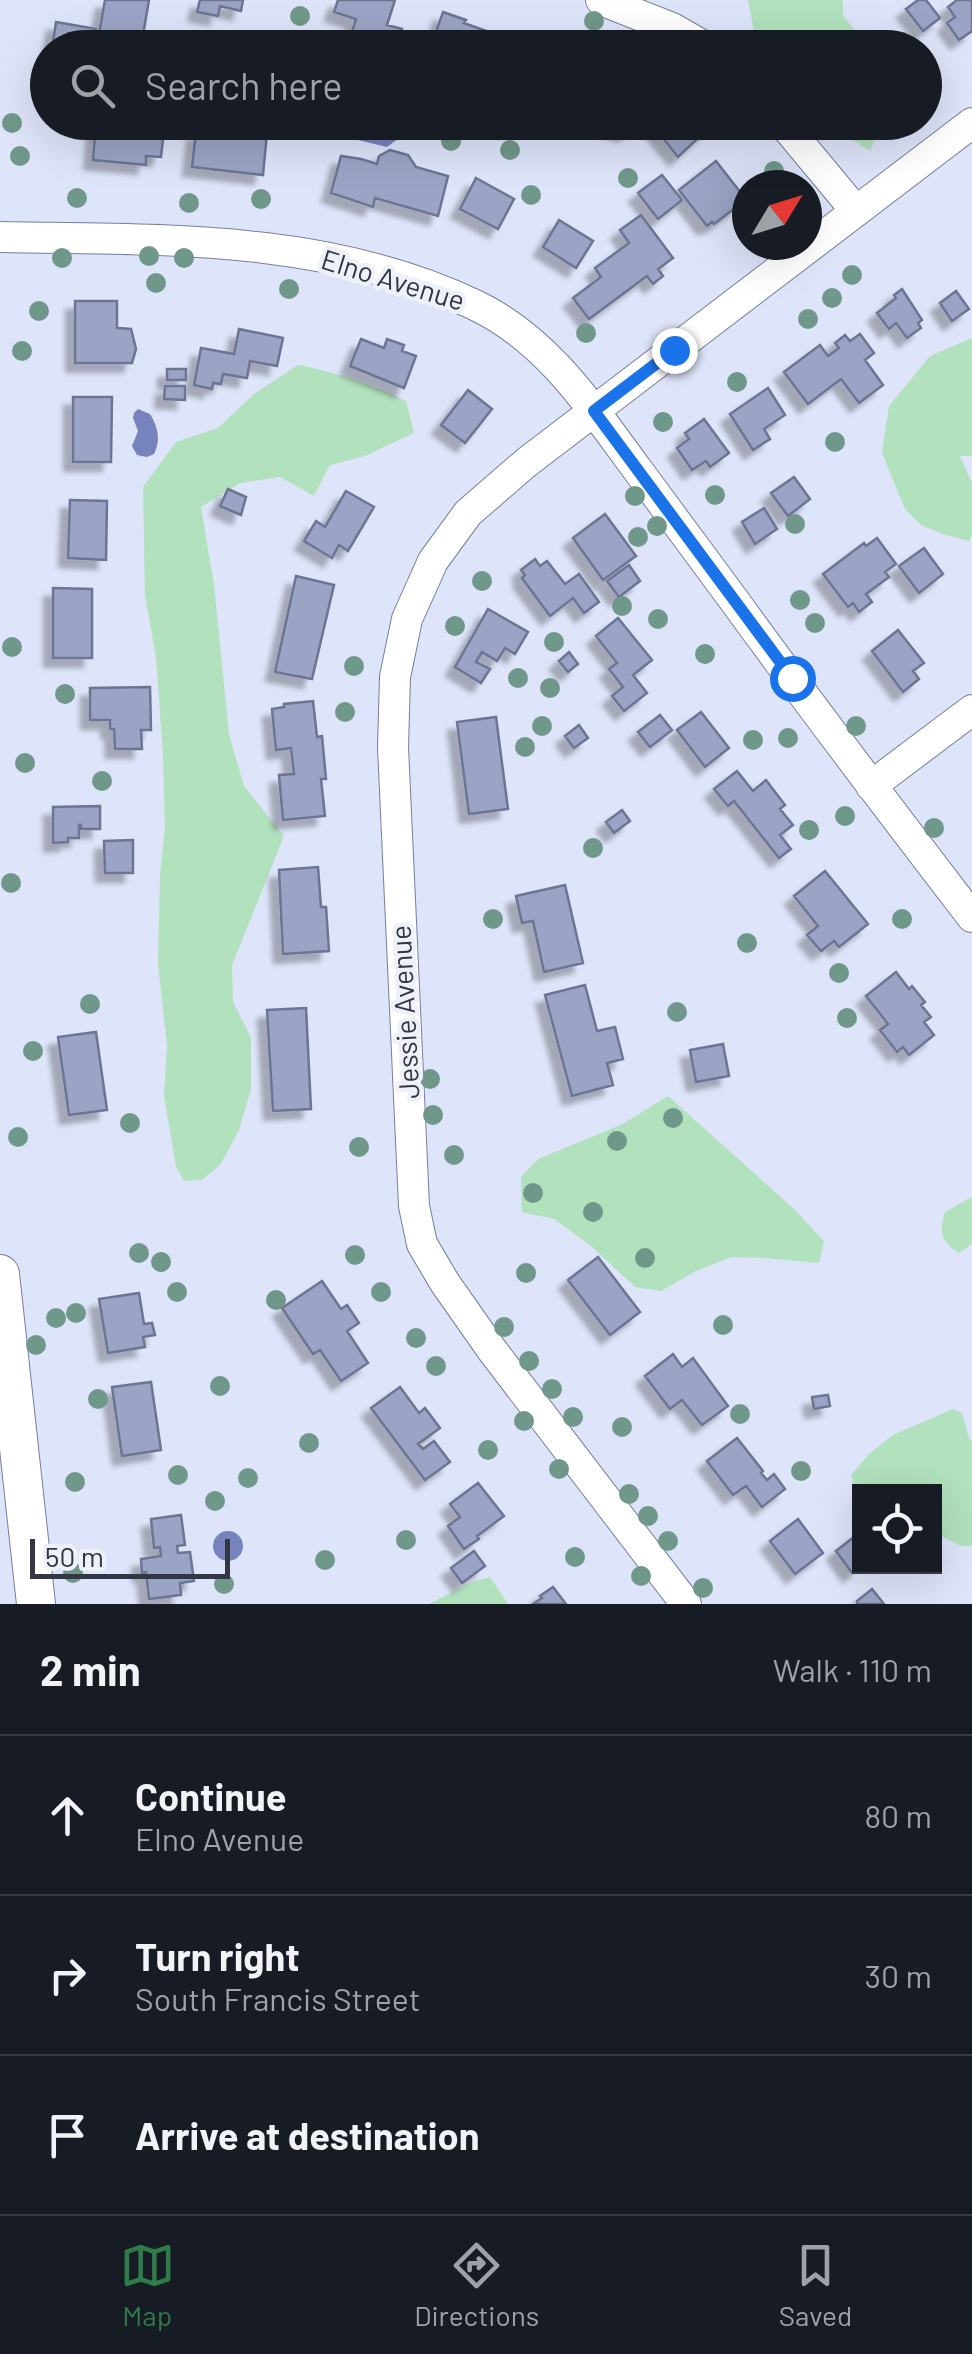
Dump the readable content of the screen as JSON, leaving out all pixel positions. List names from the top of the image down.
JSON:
{
  "streets": {
    "street": ["Elno Avenue", "Jessie Avenue"]
  },
  "crossings": [
    ["Elno Avenue", "Jessie Avenue"]
  ],
  "scale_bar": "50 m",
  "north": "top right",
  "page": {
    "search": "Search here",
    "scale": "50 m",
    "heading": ["2 min", "Walk · 110 m"],
    "list": [
      ["Continue", "Elno Avenue", "80 m"],
      ["Turn right", "South Francis Street", "30 m"],
      "Arrive at destination"
    ],
    "nav": ["Map", "Directions", "Saved"]
  }
}
